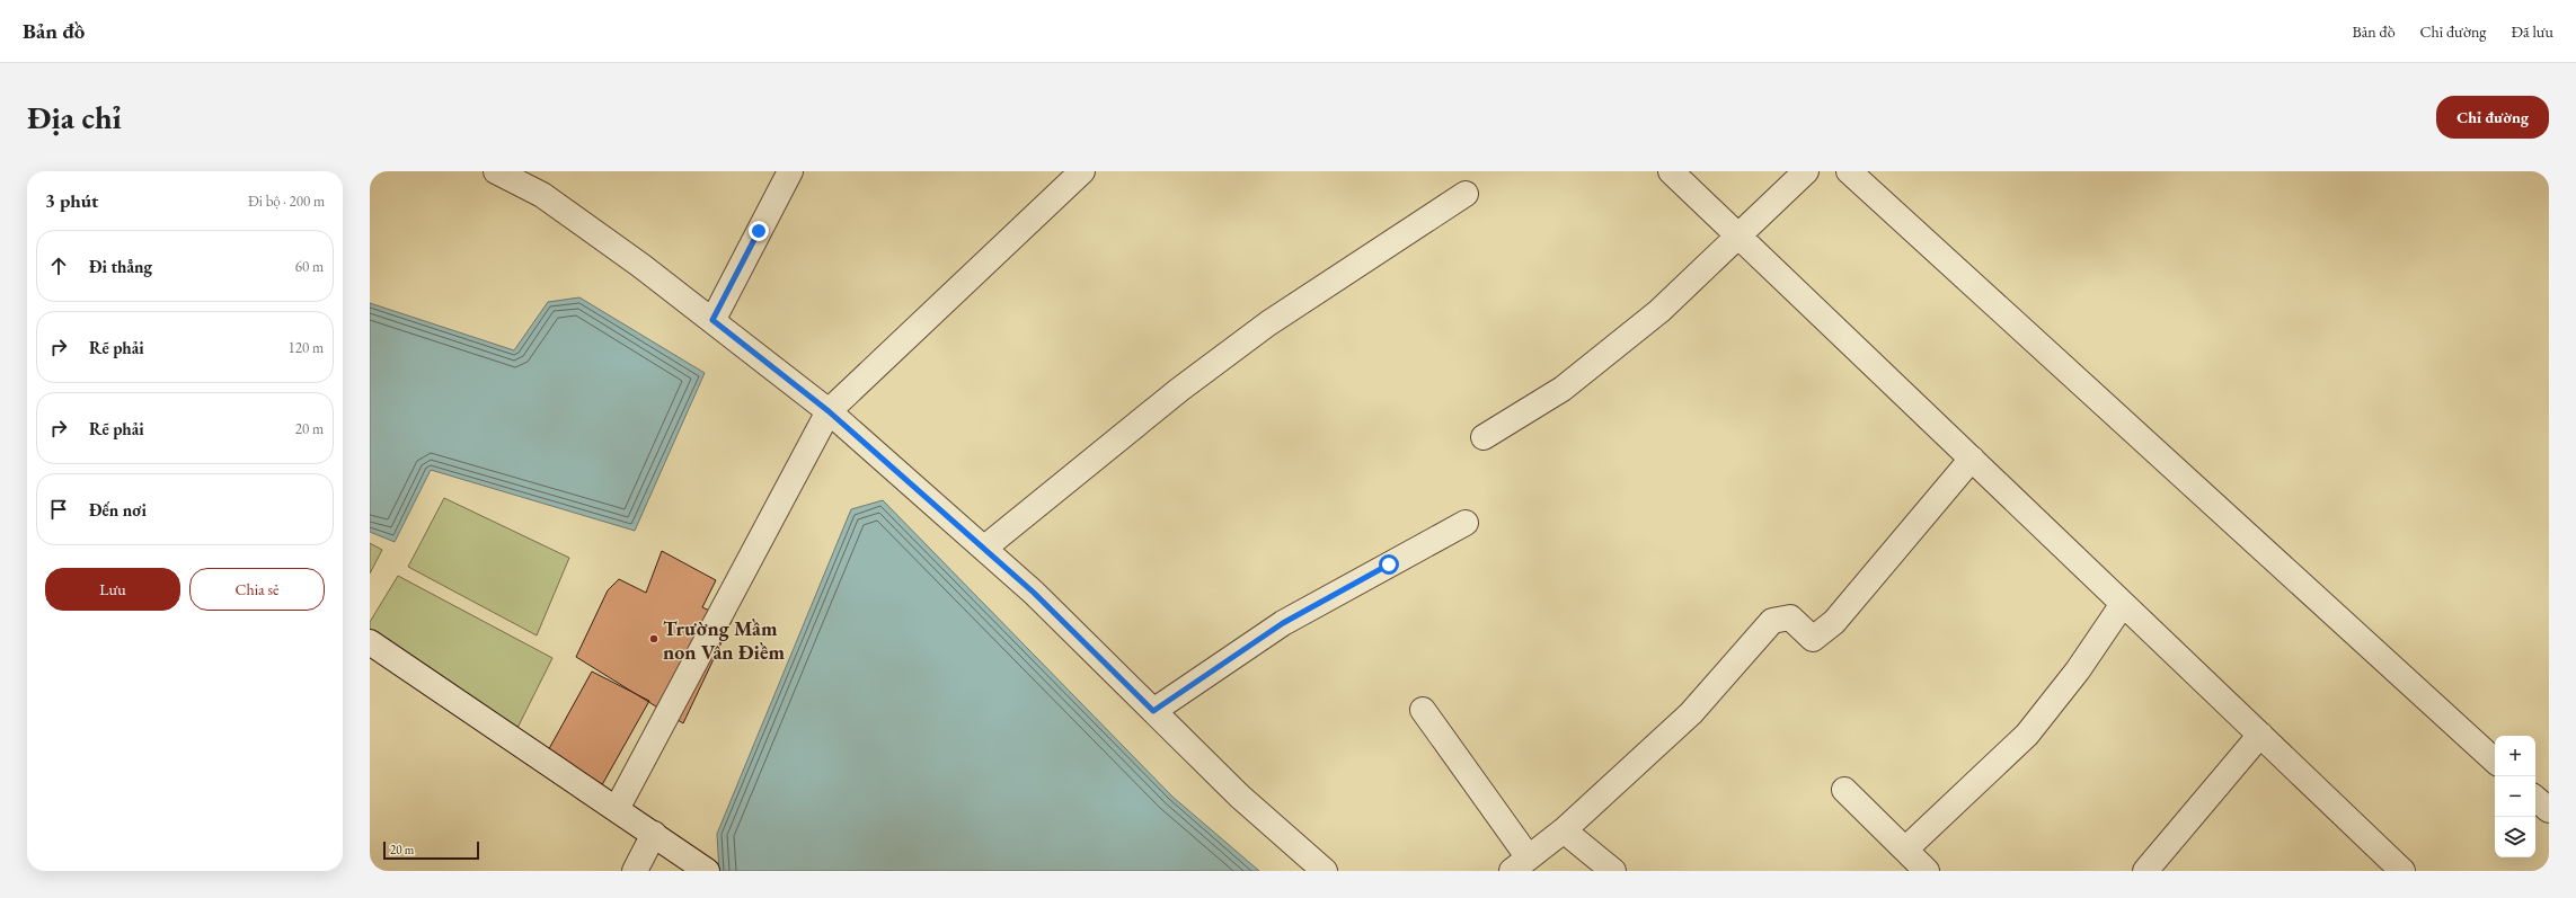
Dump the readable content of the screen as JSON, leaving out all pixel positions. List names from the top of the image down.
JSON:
{
  "places": ["Trường Mầm non Vân Điềm"],
  "scale_bar": "20 m",
  "page": {
    "header": "Bản đồ",
    "nav": ["Bản đồ", "Chỉ đường", "Đã lưu"],
    "buttons": [
      "Chỉ đường",
      ["Lưu", "Chia sẻ"]
    ],
    "title": "Địa chỉ",
    "heading": ["3 phút", "Đi bộ · 200 m"],
    "list": [
      ["Đi thẳng", "60 m"],
      ["Rẽ phải", "120 m"],
      ["Rẽ phải", "20 m"],
      "Đến nơi"
    ],
    "map_buttons": ["+", "−"],
    "scale": "20 m"
  }
}
